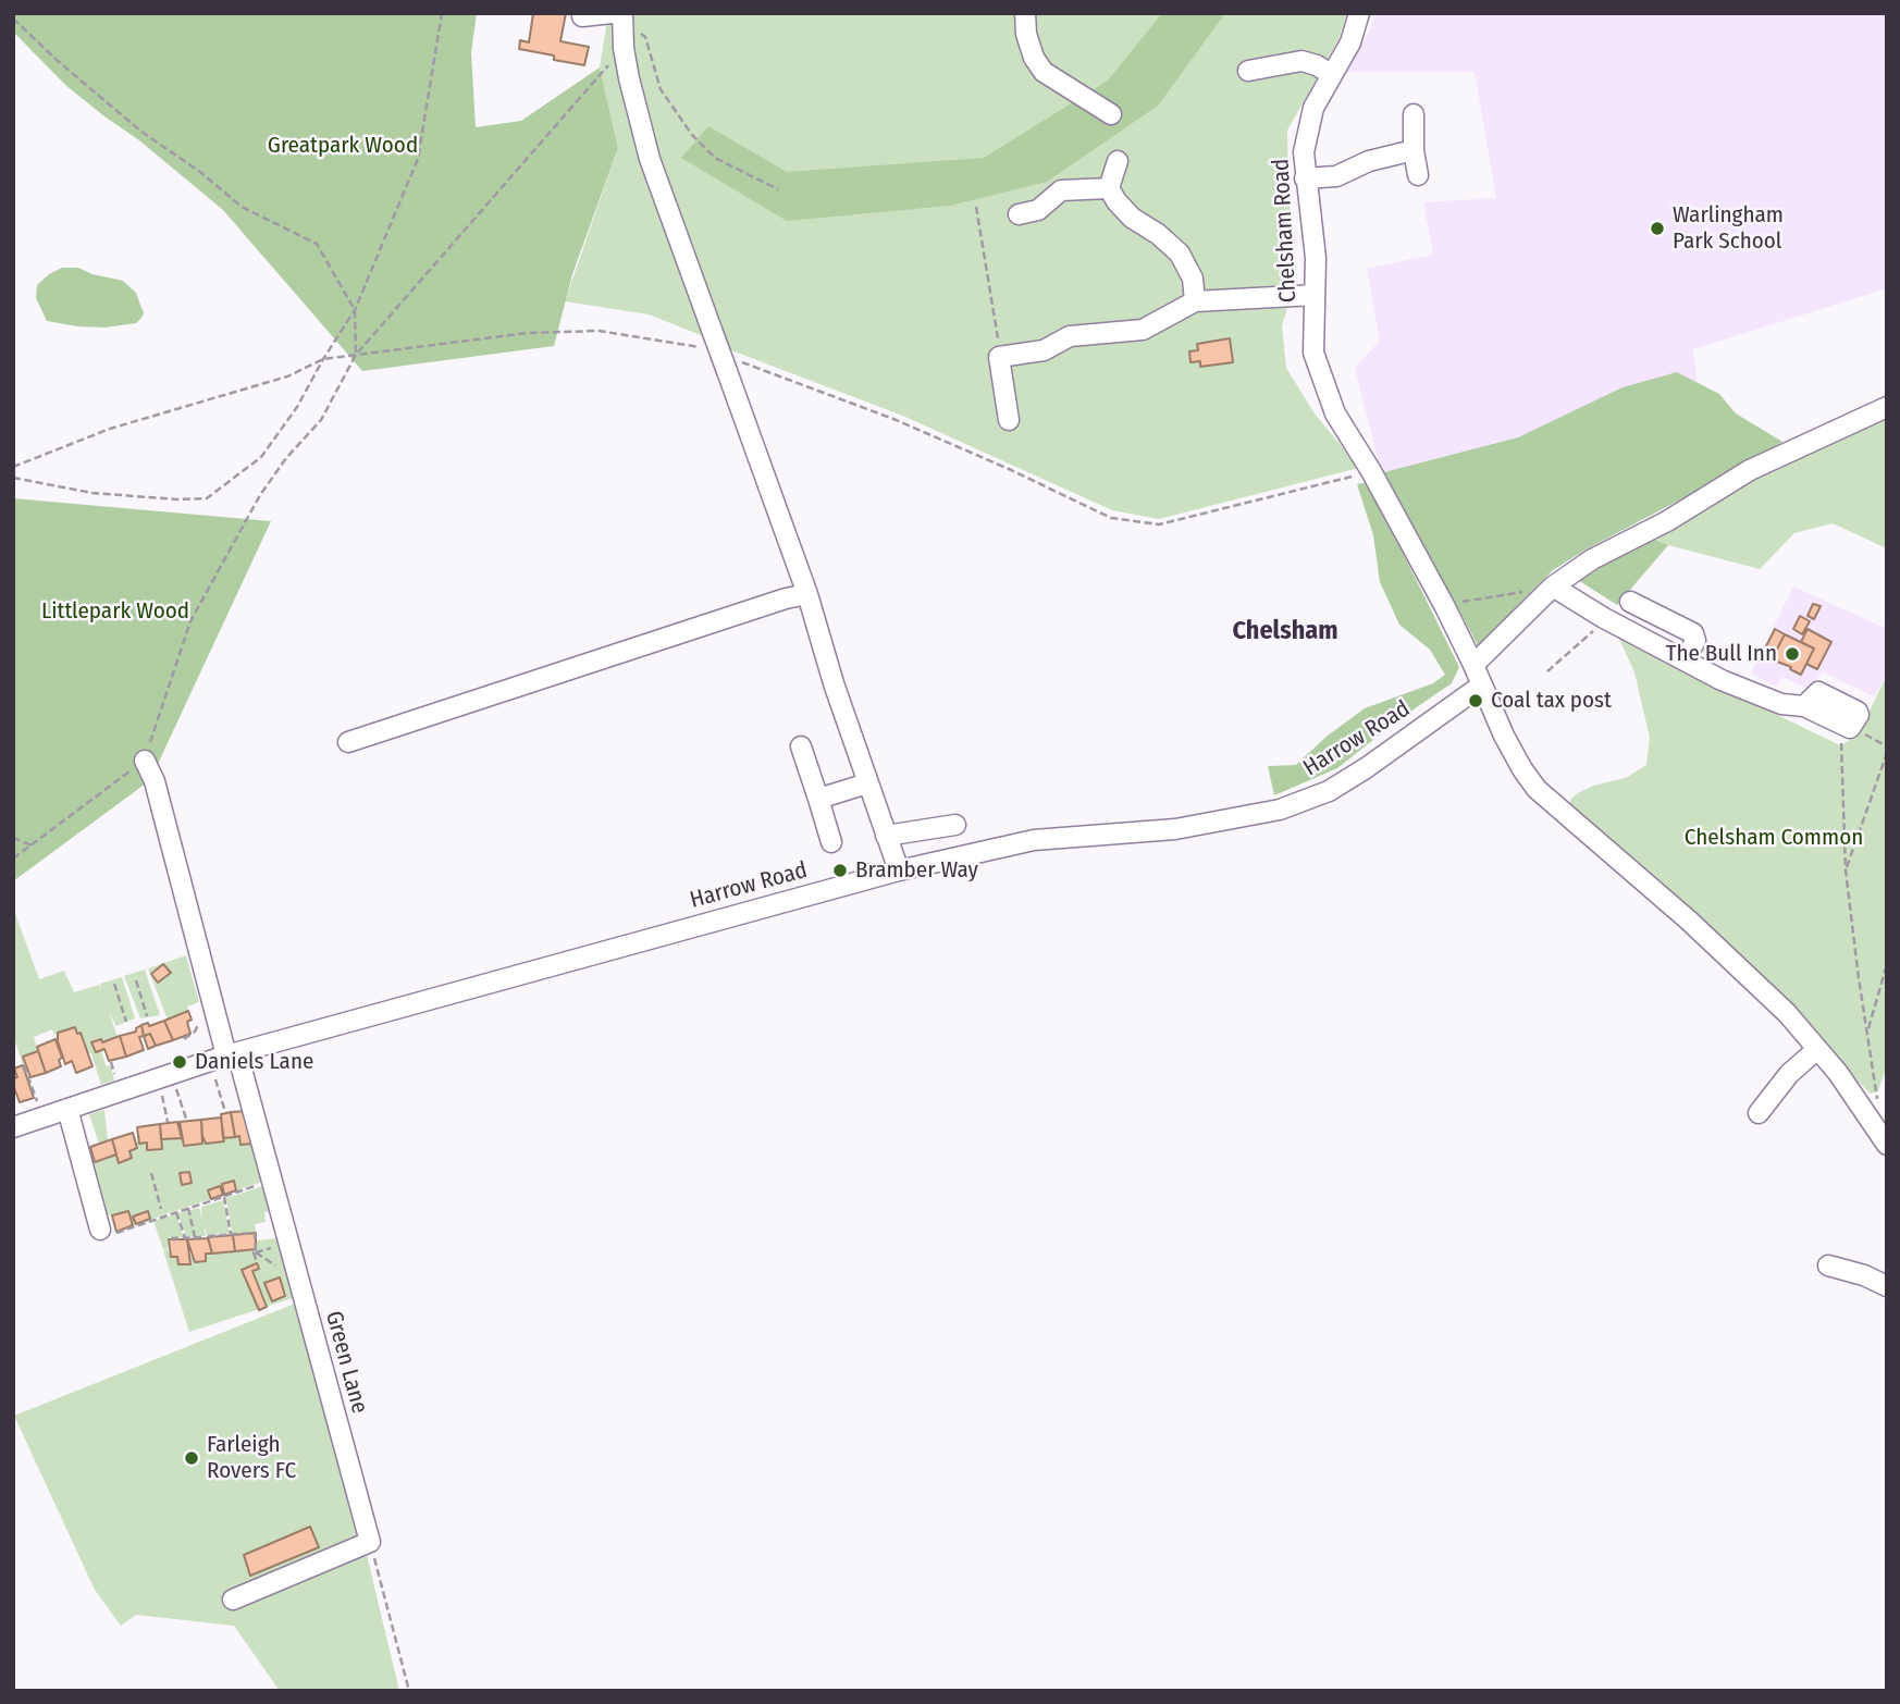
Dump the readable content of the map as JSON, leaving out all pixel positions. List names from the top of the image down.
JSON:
{
  "streets": {
    "street": ["Chelsham Road", "Harrow Road", "Green Lane"]
  },
  "crossings": [
    ["Harrow Road", "Green Lane"]
  ],
  "districts": ["Chelsham"],
  "parks": ["Greatpark Wood", "Littlepark Wood", "Chelsham Common"],
  "places": [
    "Warlingham Park School",
    "The Bull Inn",
    "Coal tax post",
    "Bramber Way",
    "Daniels Lane",
    "Farleigh Rovers FC"
  ]
}
